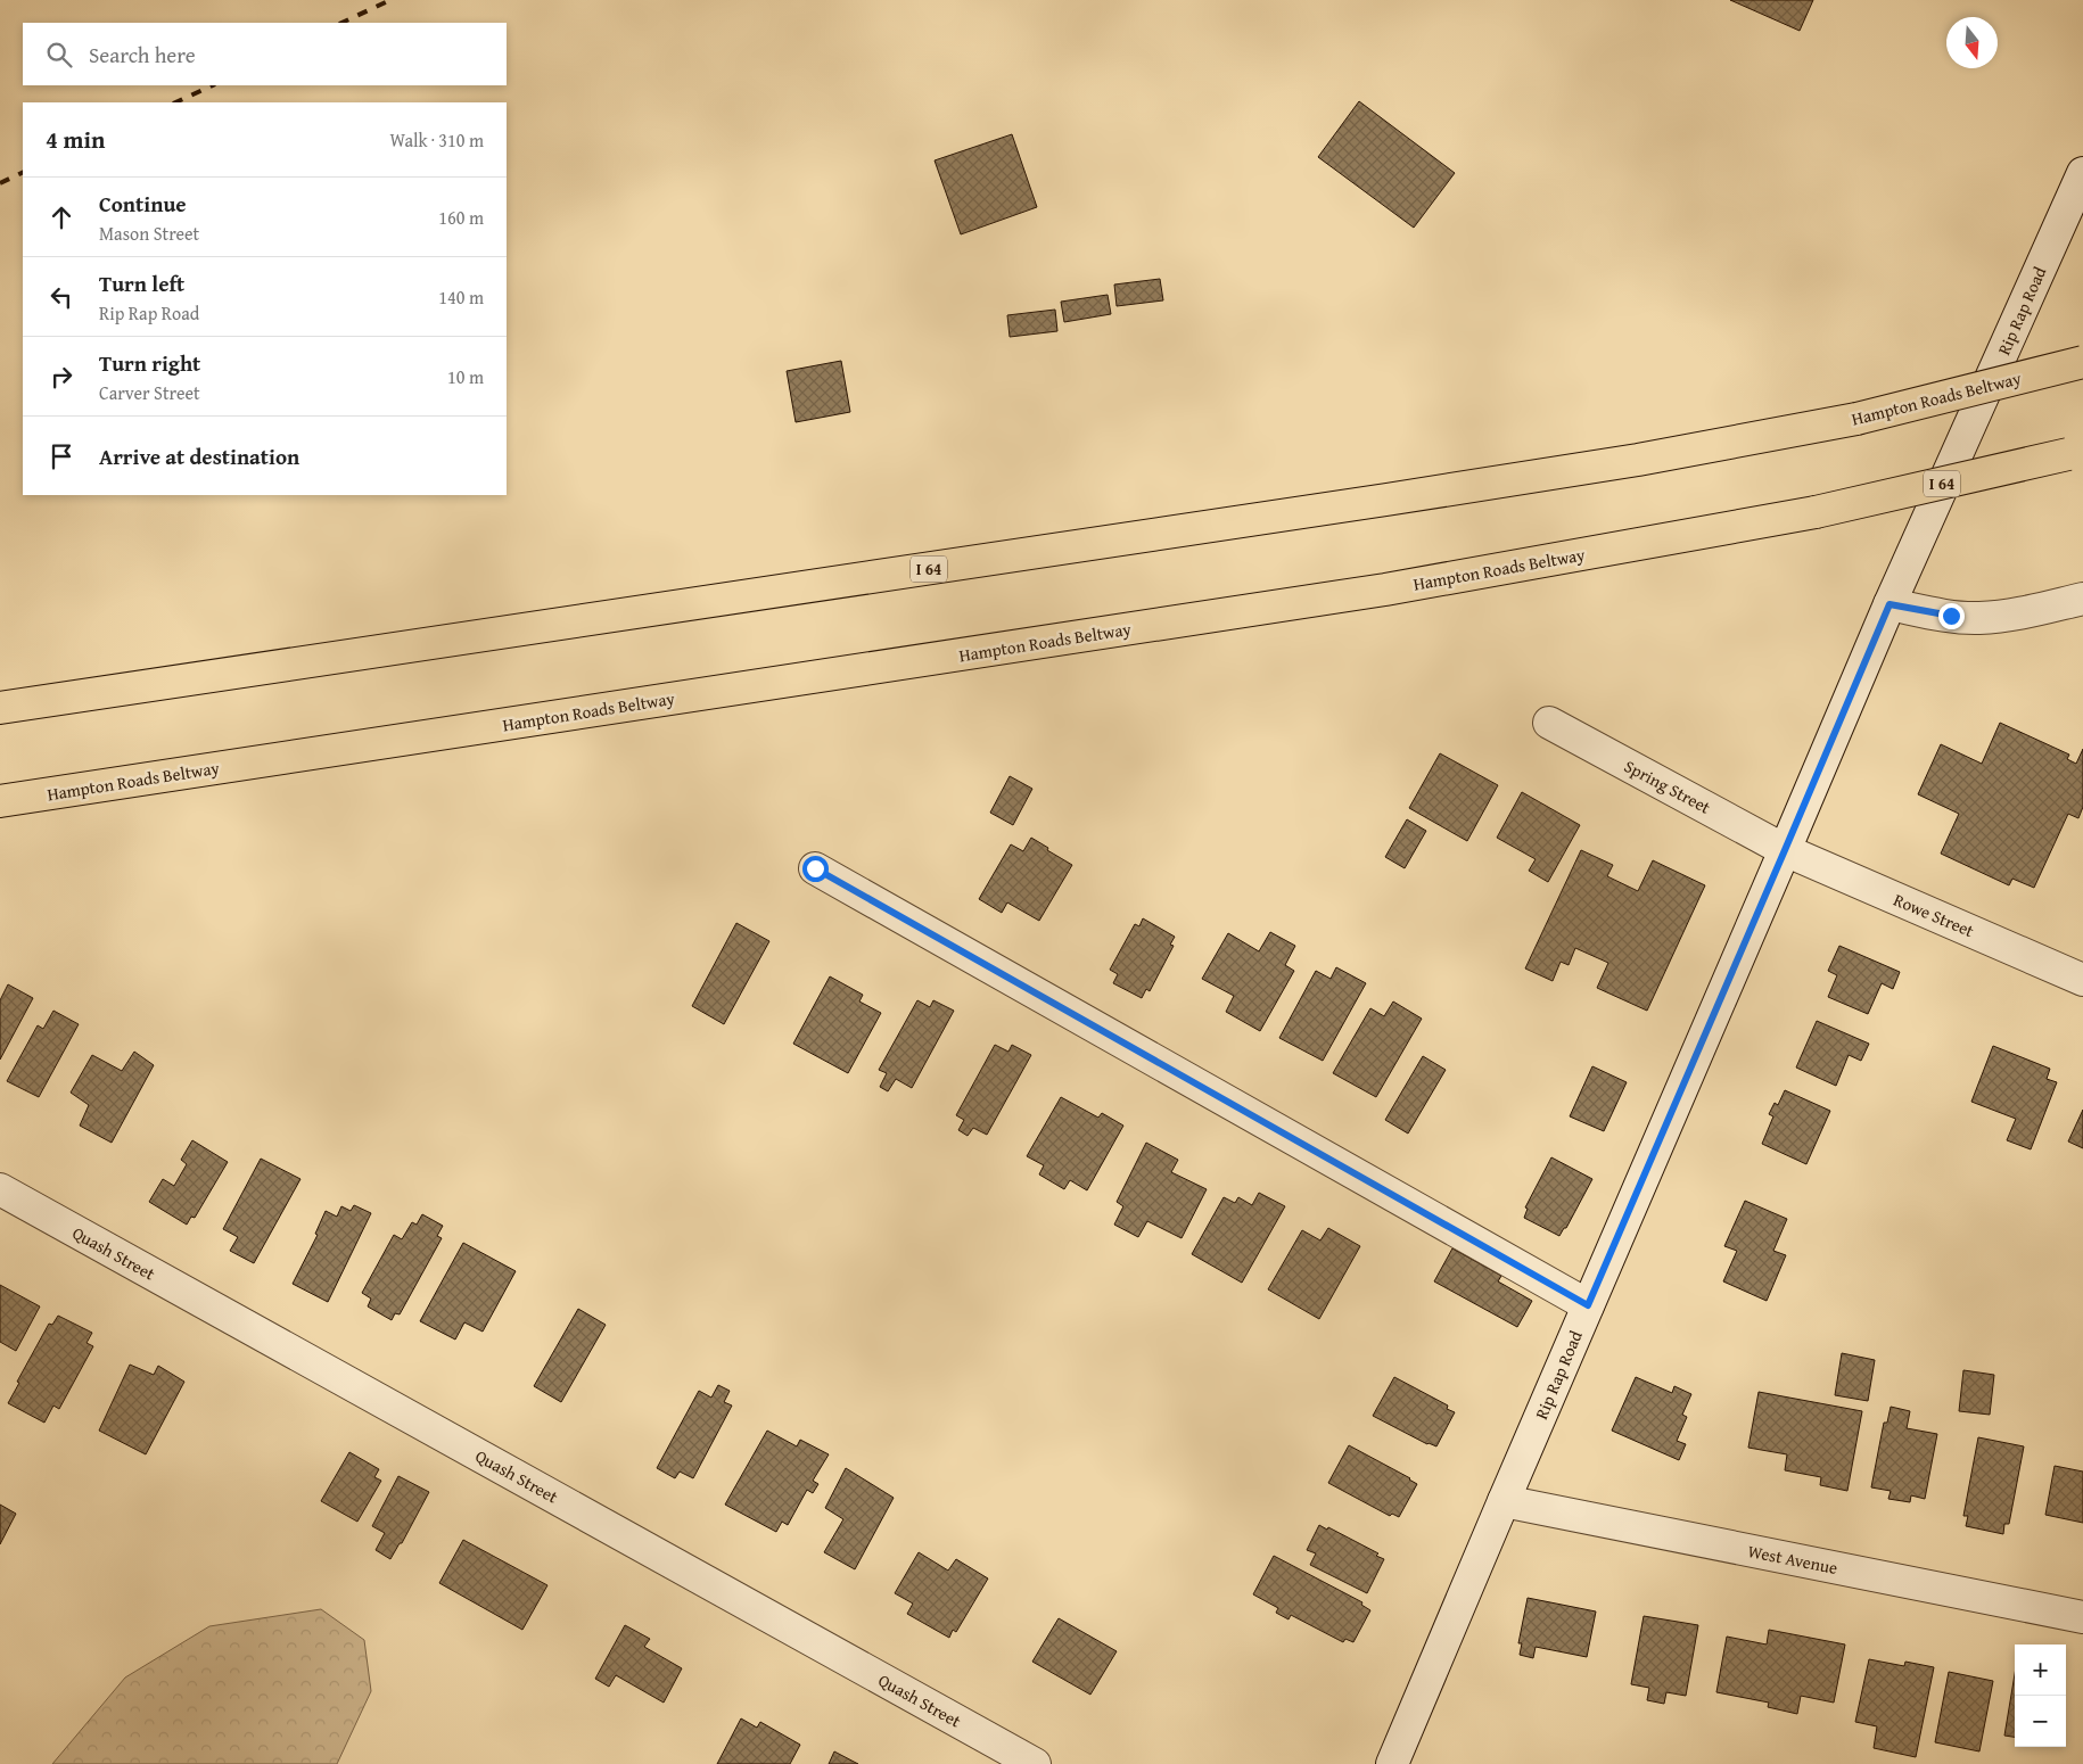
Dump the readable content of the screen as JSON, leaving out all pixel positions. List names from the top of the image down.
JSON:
{
  "streets": {
    "highway": ["Hampton Roads Beltway", "I 64"],
    "street": [
      "Rip Rap Road",
      "Spring Street",
      "Rowe Street",
      "Quash Street",
      "West Avenue"
    ]
  },
  "crossings": [
    ["Rip Rap Road", "Spring Street"],
    ["Rip Rap Road", "Rowe Street"],
    ["Rip Rap Road", "West Avenue"],
    ["Spring Street", "Rowe Street"]
  ],
  "north": "bottom",
  "page": {
    "search": "Search here",
    "heading": ["4 min", "Walk · 310 m"],
    "list": [
      ["Continue", "Mason Street", "160 m"],
      ["Turn left", "Rip Rap Road", "140 m"],
      ["Turn right", "Carver Street", "10 m"],
      "Arrive at destination"
    ],
    "map_buttons": ["+", "−"]
  }
}
